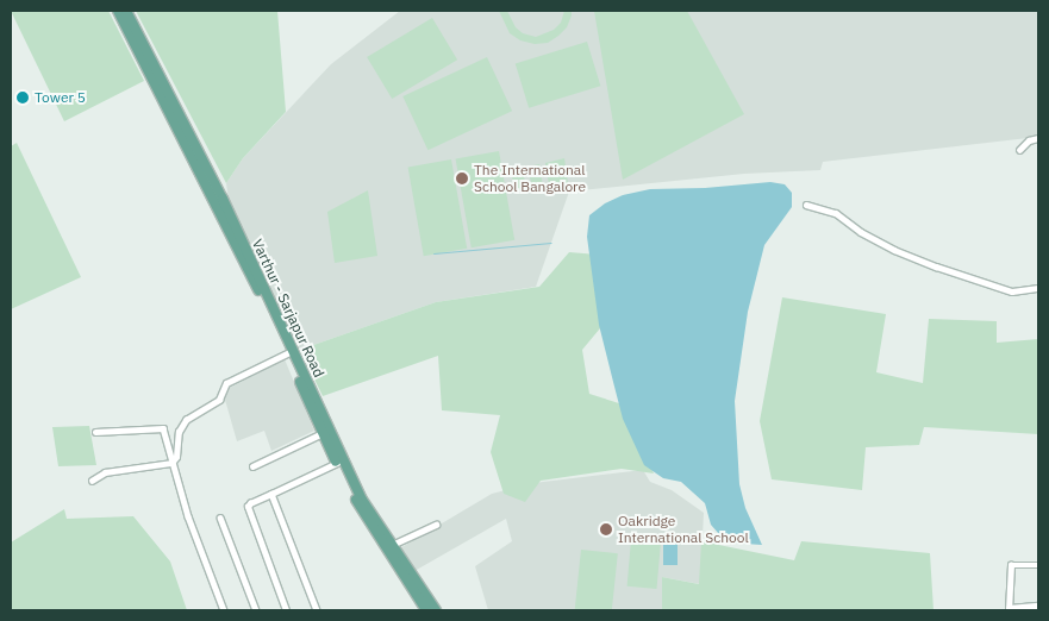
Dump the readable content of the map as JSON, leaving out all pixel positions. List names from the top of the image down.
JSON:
{
  "streets": {
    "main road": ["Varthur - Sarjapur Road"]
  },
  "places": ["Tower 5", "The International School Bangalore", "Oakridge International School"]
}
